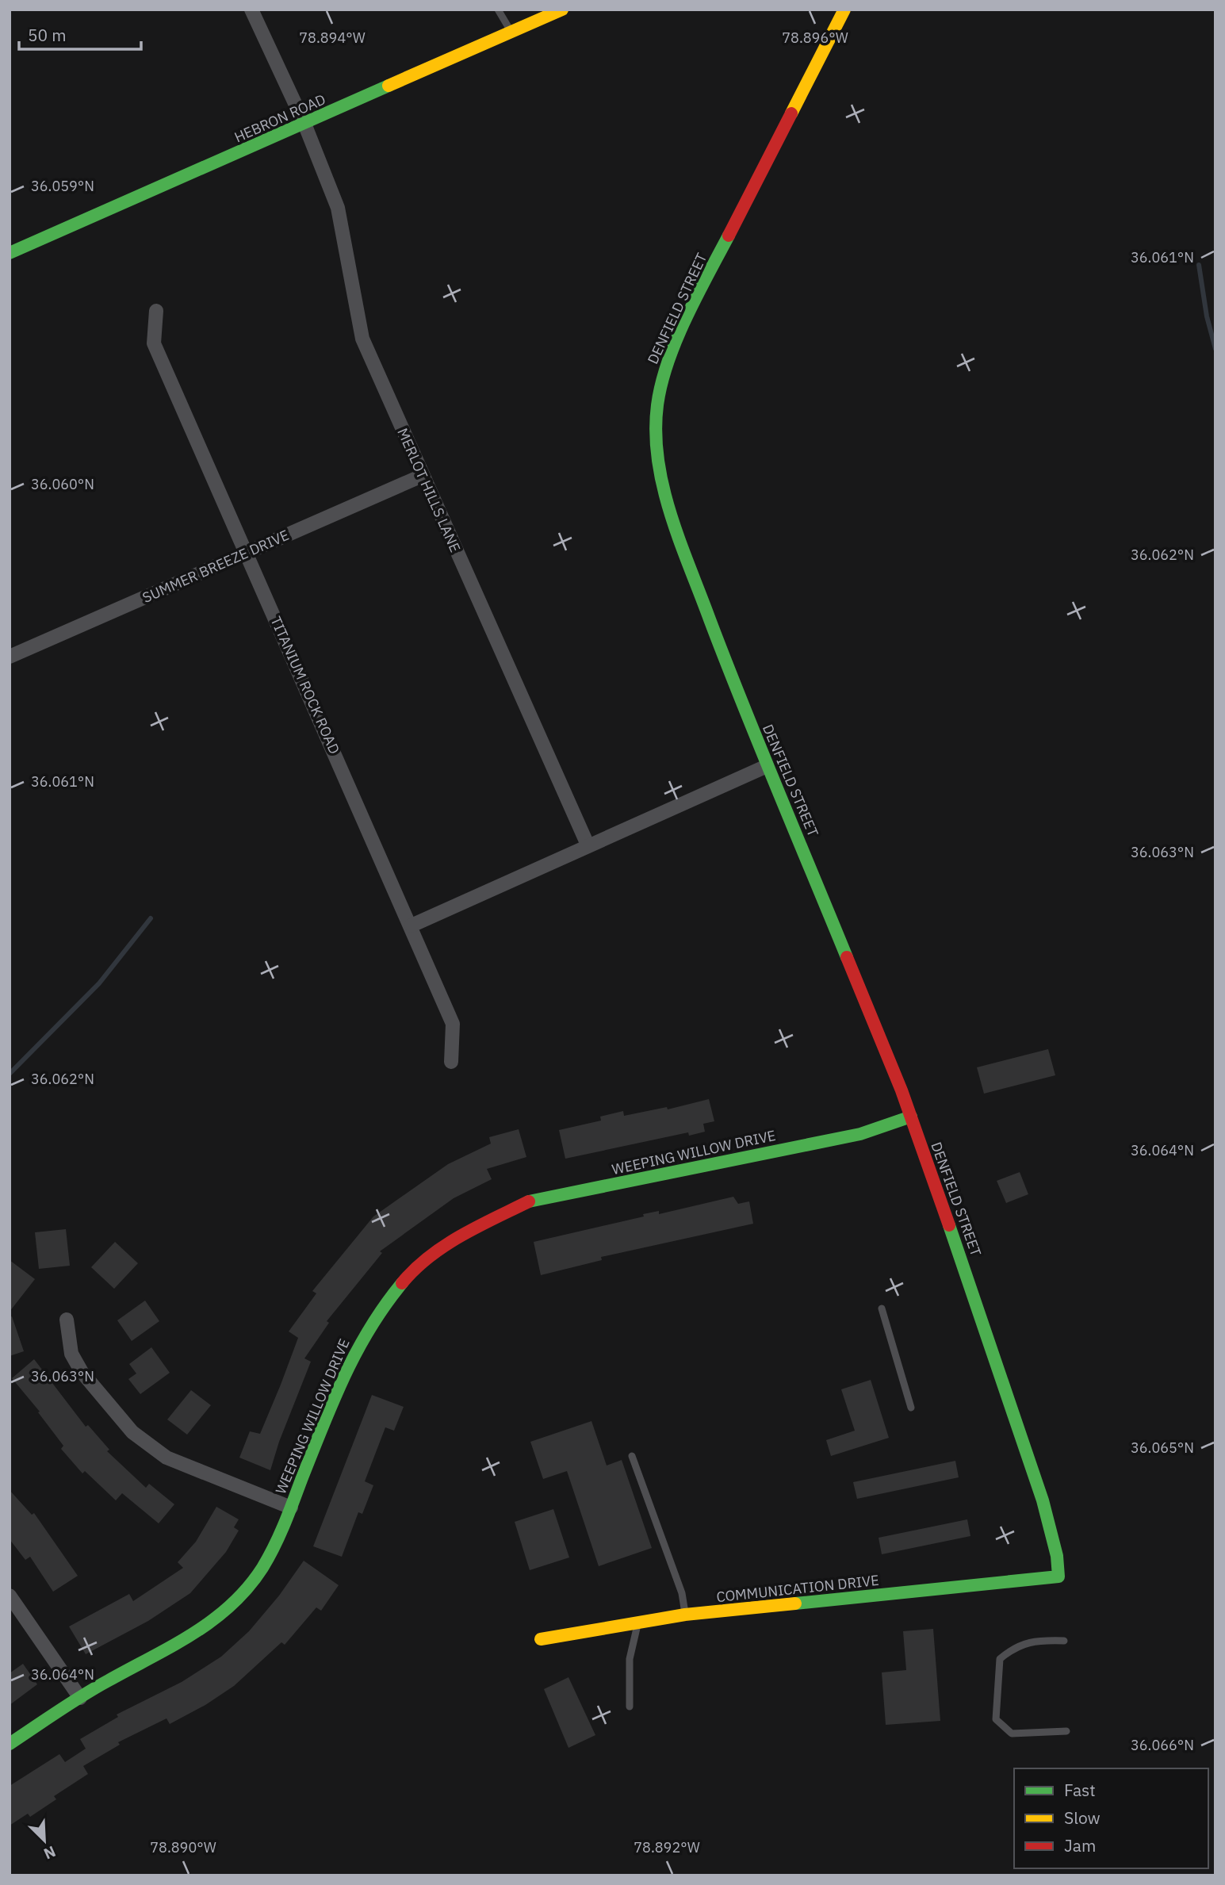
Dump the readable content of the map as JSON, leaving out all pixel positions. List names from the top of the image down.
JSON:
{
  "streets": {
    "street": [
      "HEBRON ROAD",
      "DENFIELD STREET",
      "MERLOT HILLS LANE",
      "SUMMER BREEZE DRIVE",
      "TITANIUM ROCK ROAD",
      "WEEPING WILLOW DRIVE",
      "COMMUNICATION DRIVE"
    ]
  },
  "crossings": [
    ["HEBRON ROAD", "MERLOT HILLS LANE"],
    ["DENFIELD STREET", "WEEPING WILLOW DRIVE"],
    ["DENFIELD STREET", "COMMUNICATION DRIVE"],
    ["MERLOT HILLS LANE", "SUMMER BREEZE DRIVE"],
    ["SUMMER BREEZE DRIVE", "TITANIUM ROCK ROAD"]
  ],
  "legend": ["Fast", "Slow", "Jam"],
  "scale_bar": "50 m",
  "north": "bottom right",
  "coordinates": [
    "78.894°W",
    "78.896°W",
    "36.059°N",
    "36.061°N",
    "36.060°N",
    "36.062°N",
    "36.063°N",
    "36.064°N",
    "36.065°N",
    "36.066°N",
    "78.890°W",
    "78.892°W"
  ]
}
